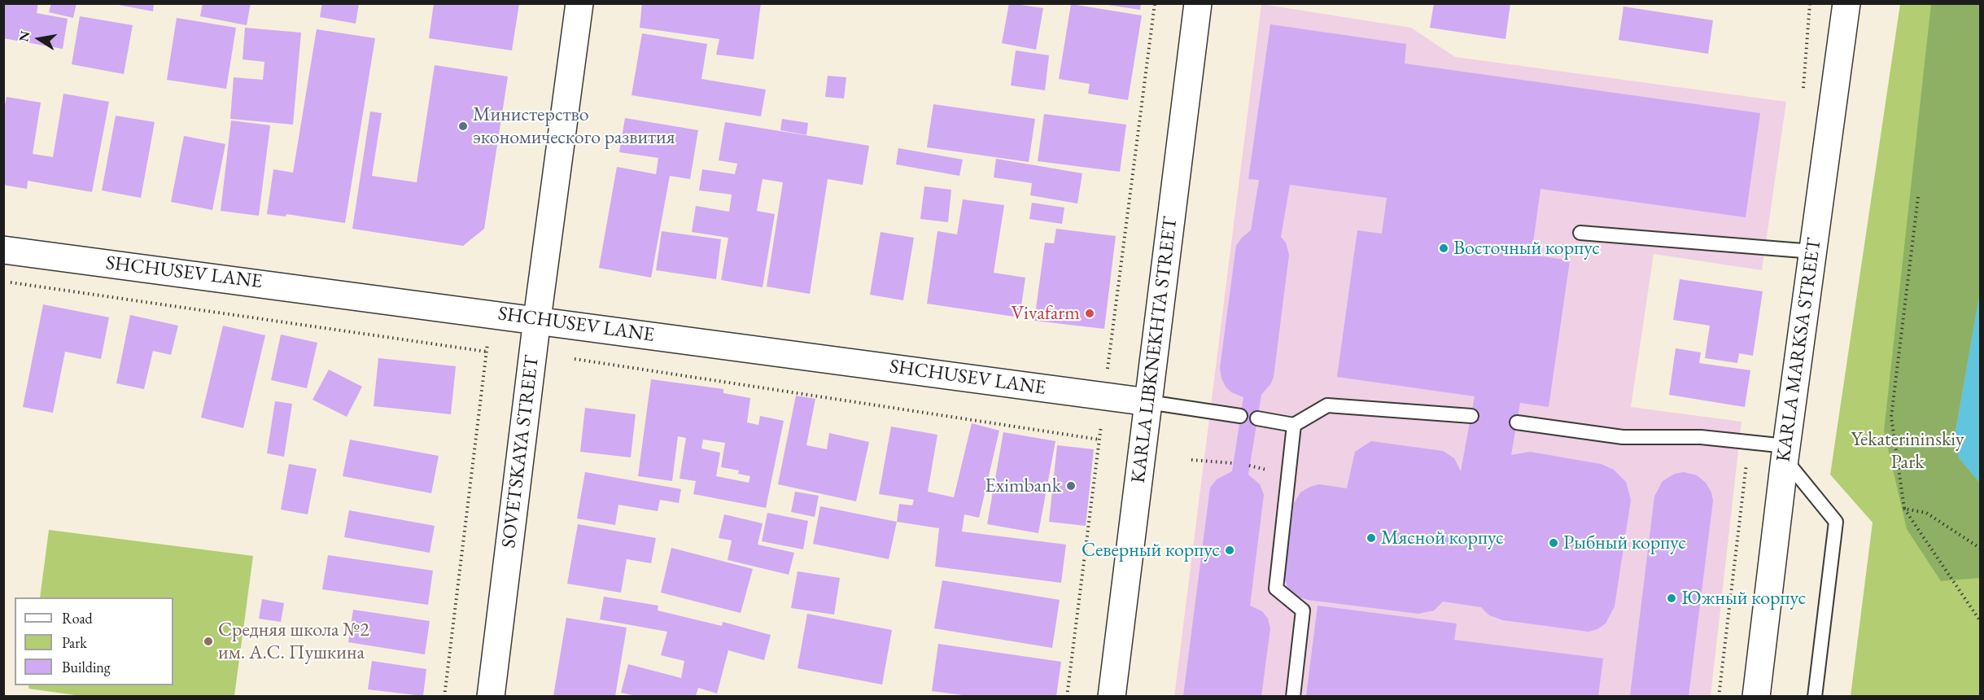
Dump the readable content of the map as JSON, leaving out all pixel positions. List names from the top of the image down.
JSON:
{
  "streets": {
    "street": [
      "SHCHUSEV LANE",
      "KARLA LIBKNEKHTA STREET",
      "KARLA MARKSA STREET",
      "SOVETSKAYA STREET"
    ]
  },
  "crossings": [
    ["SHCHUSEV LANE", "KARLA LIBKNEKHTA STREET"],
    ["SHCHUSEV LANE", "SOVETSKAYA STREET"]
  ],
  "parks": ["Yekaterininskiy Park"],
  "places": [
    "Министерство экономического развития",
    "Восточный корпус",
    "Vivafarm",
    "Eximbank",
    "Мясной корпус",
    "Рыбный корпус",
    "Северный корпус",
    "Южный корпус",
    "Средняя школа №2 им. А.С. Пушкина"
  ],
  "legend": ["Road", "Park", "Building"],
  "north": "left"
}
